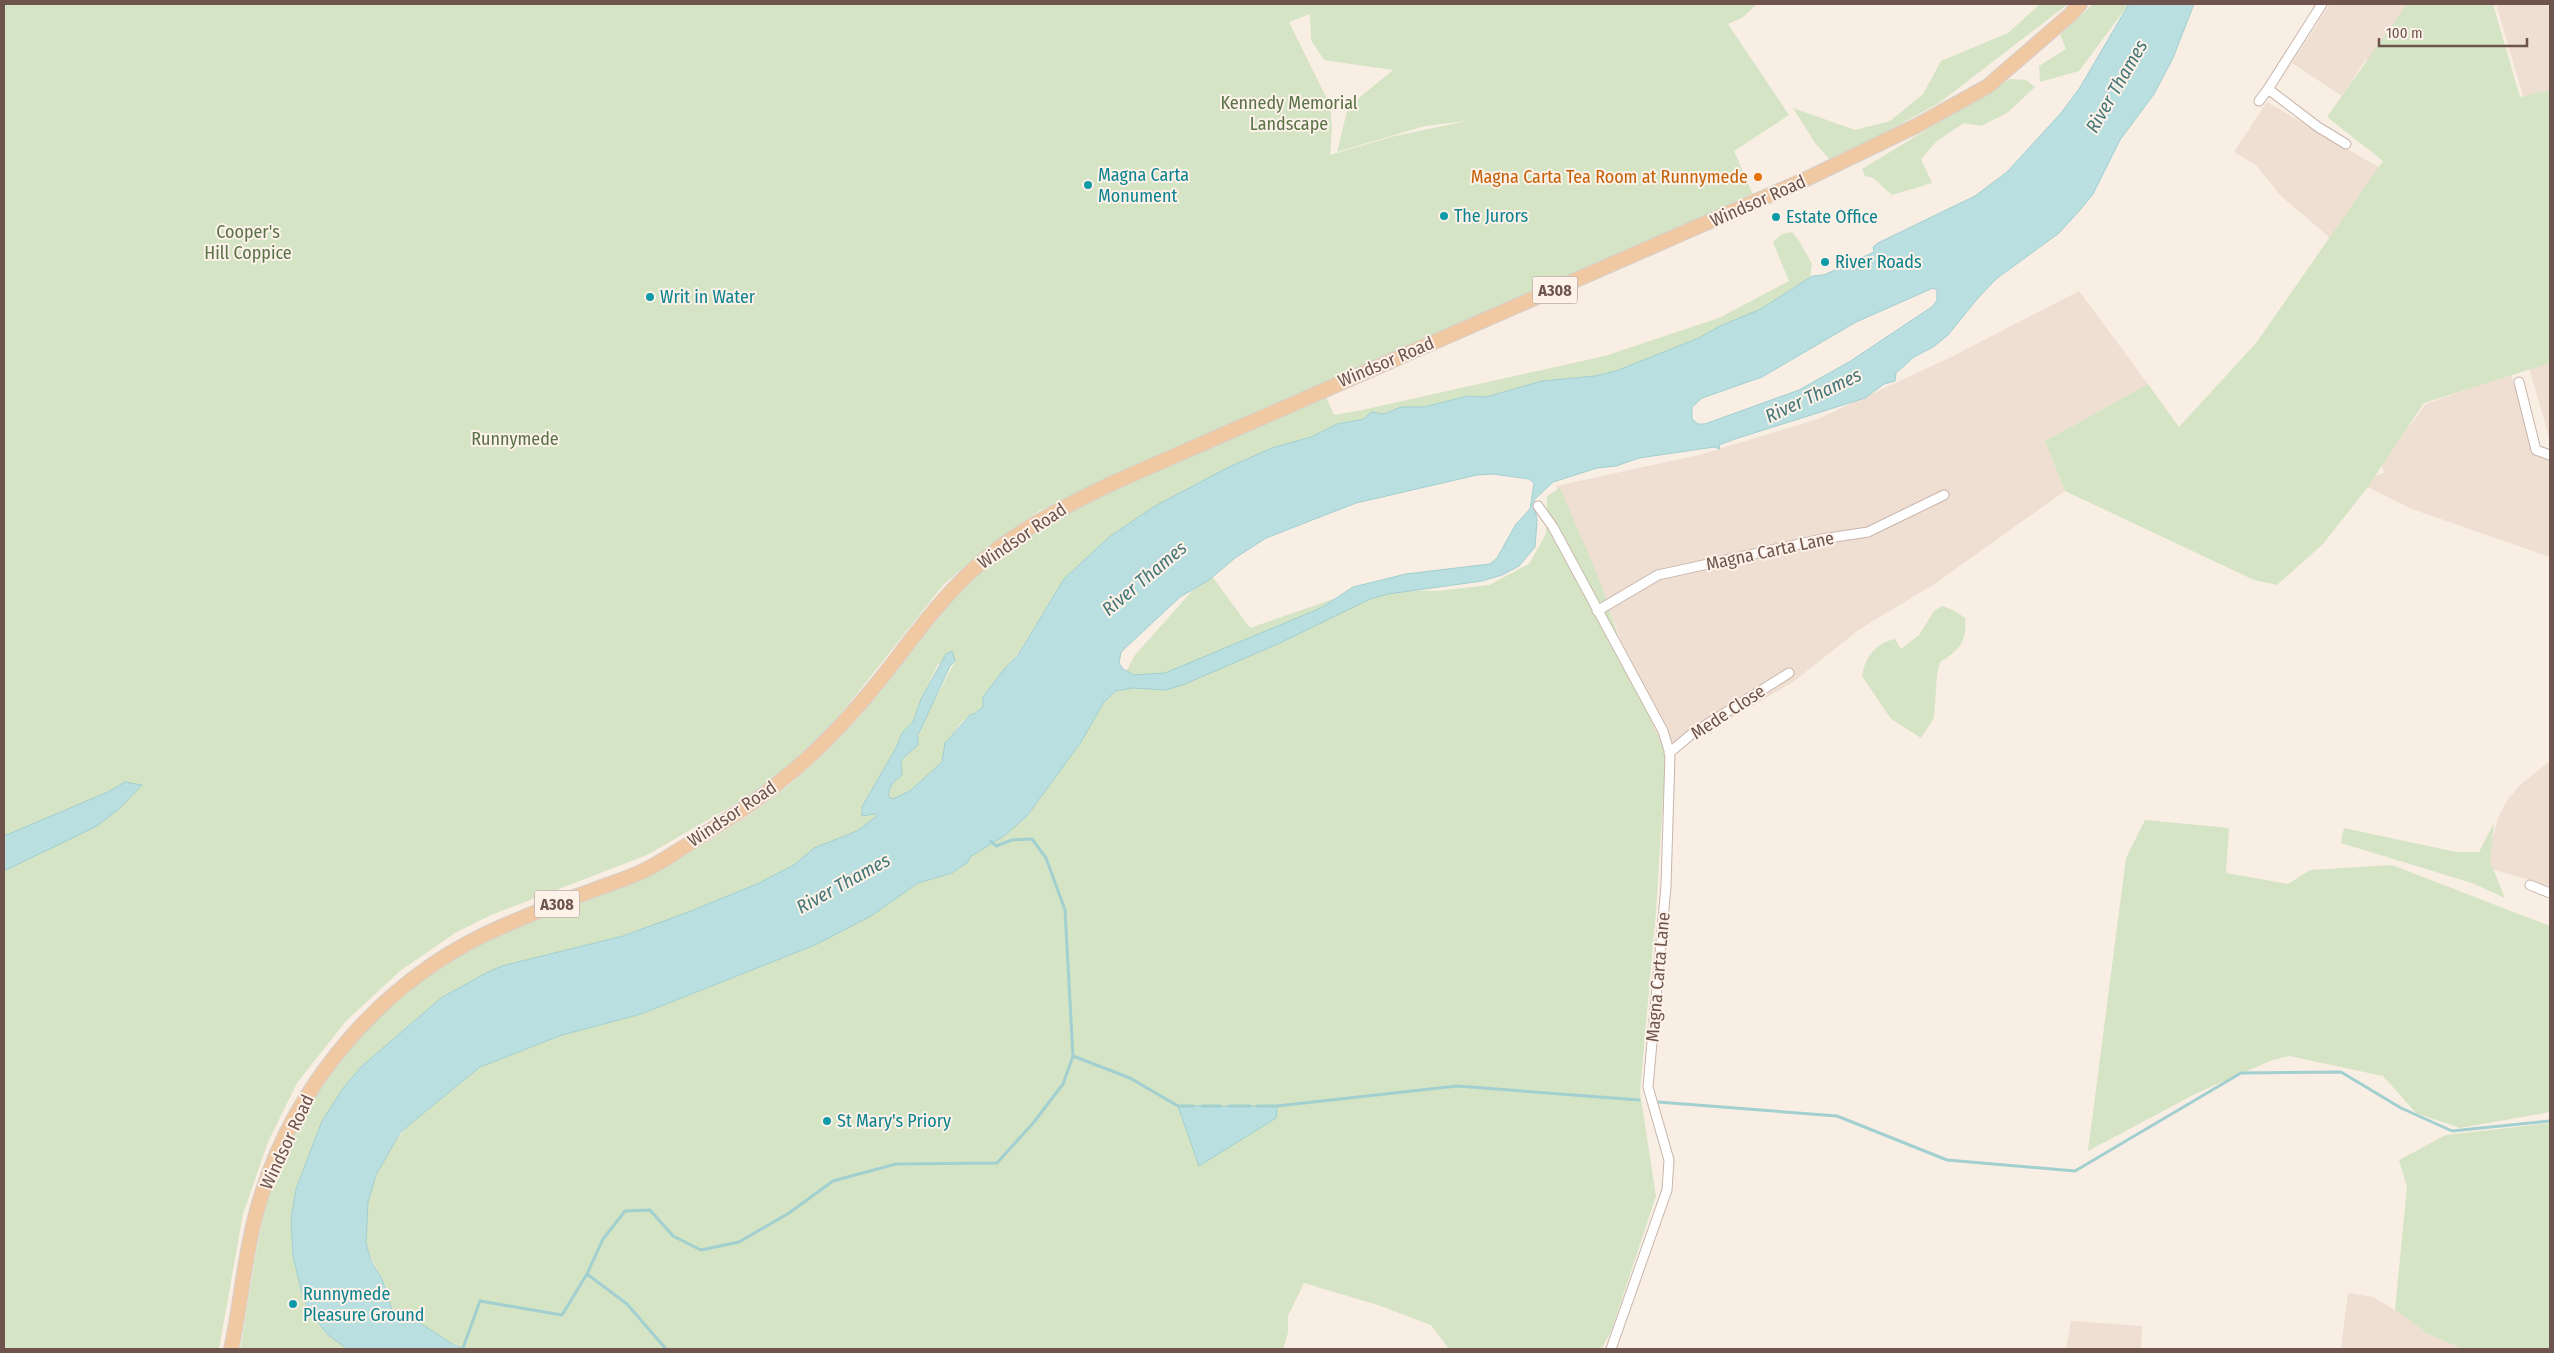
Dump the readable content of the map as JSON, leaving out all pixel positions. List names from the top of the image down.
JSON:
{
  "streets": {
    "main road": ["Windsor Road", "A308"],
    "street": ["Magna Carta Lane", "Mede Close"]
  },
  "crossings": [
    ["Magna Carta Lane", "Mede Close"]
  ],
  "water": ["River Thames"],
  "parks": ["Kennedy Memorial Landscape", "Cooper's Hill Coppice", "Runnymede"],
  "places": [
    "Magna Carta Tea Room at Runnymede",
    "Magna Carta Monument",
    "The Jurors",
    "Estate Office",
    "River Roads",
    "Writ in Water",
    "St Mary's Priory",
    "Runnymede Pleasure Ground"
  ],
  "scale_bar": "100 m"
}
